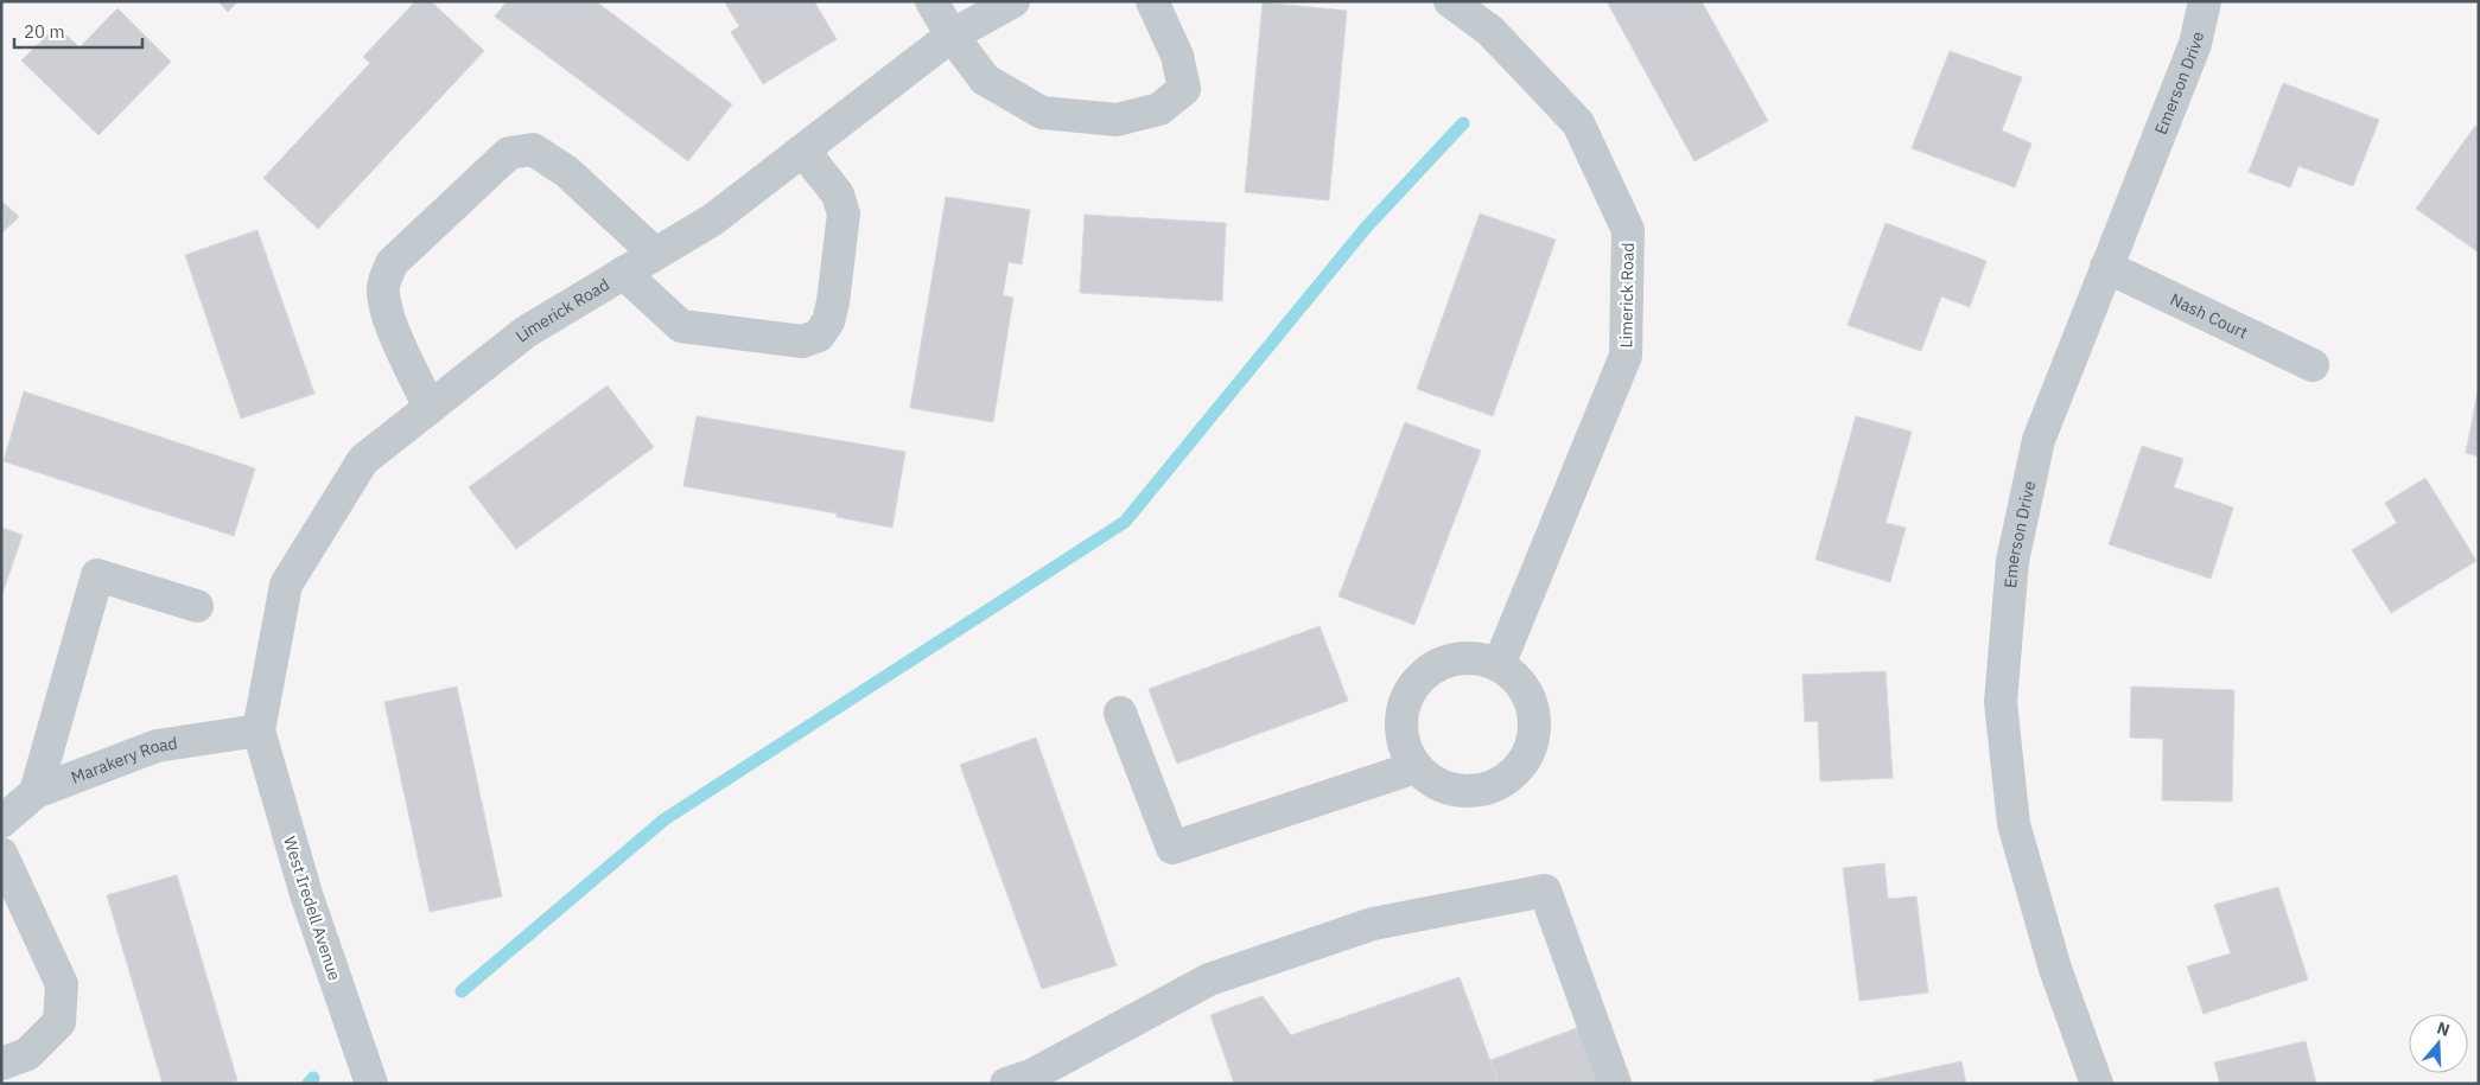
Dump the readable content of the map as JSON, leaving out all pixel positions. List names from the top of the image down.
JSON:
{
  "streets": {
    "street": [
      "Emerson Drive",
      "Limerick Road",
      "Nash Court",
      "Marakery Road",
      "West Iredell Avenue"
    ]
  },
  "crossings": [
    ["Emerson Drive", "Nash Court"],
    ["Limerick Road", "Marakery Road"],
    ["Limerick Road", "West Iredell Avenue"],
    ["Marakery Road", "West Iredell Avenue"]
  ],
  "scale_bar": "20 m",
  "north": "top"
}
